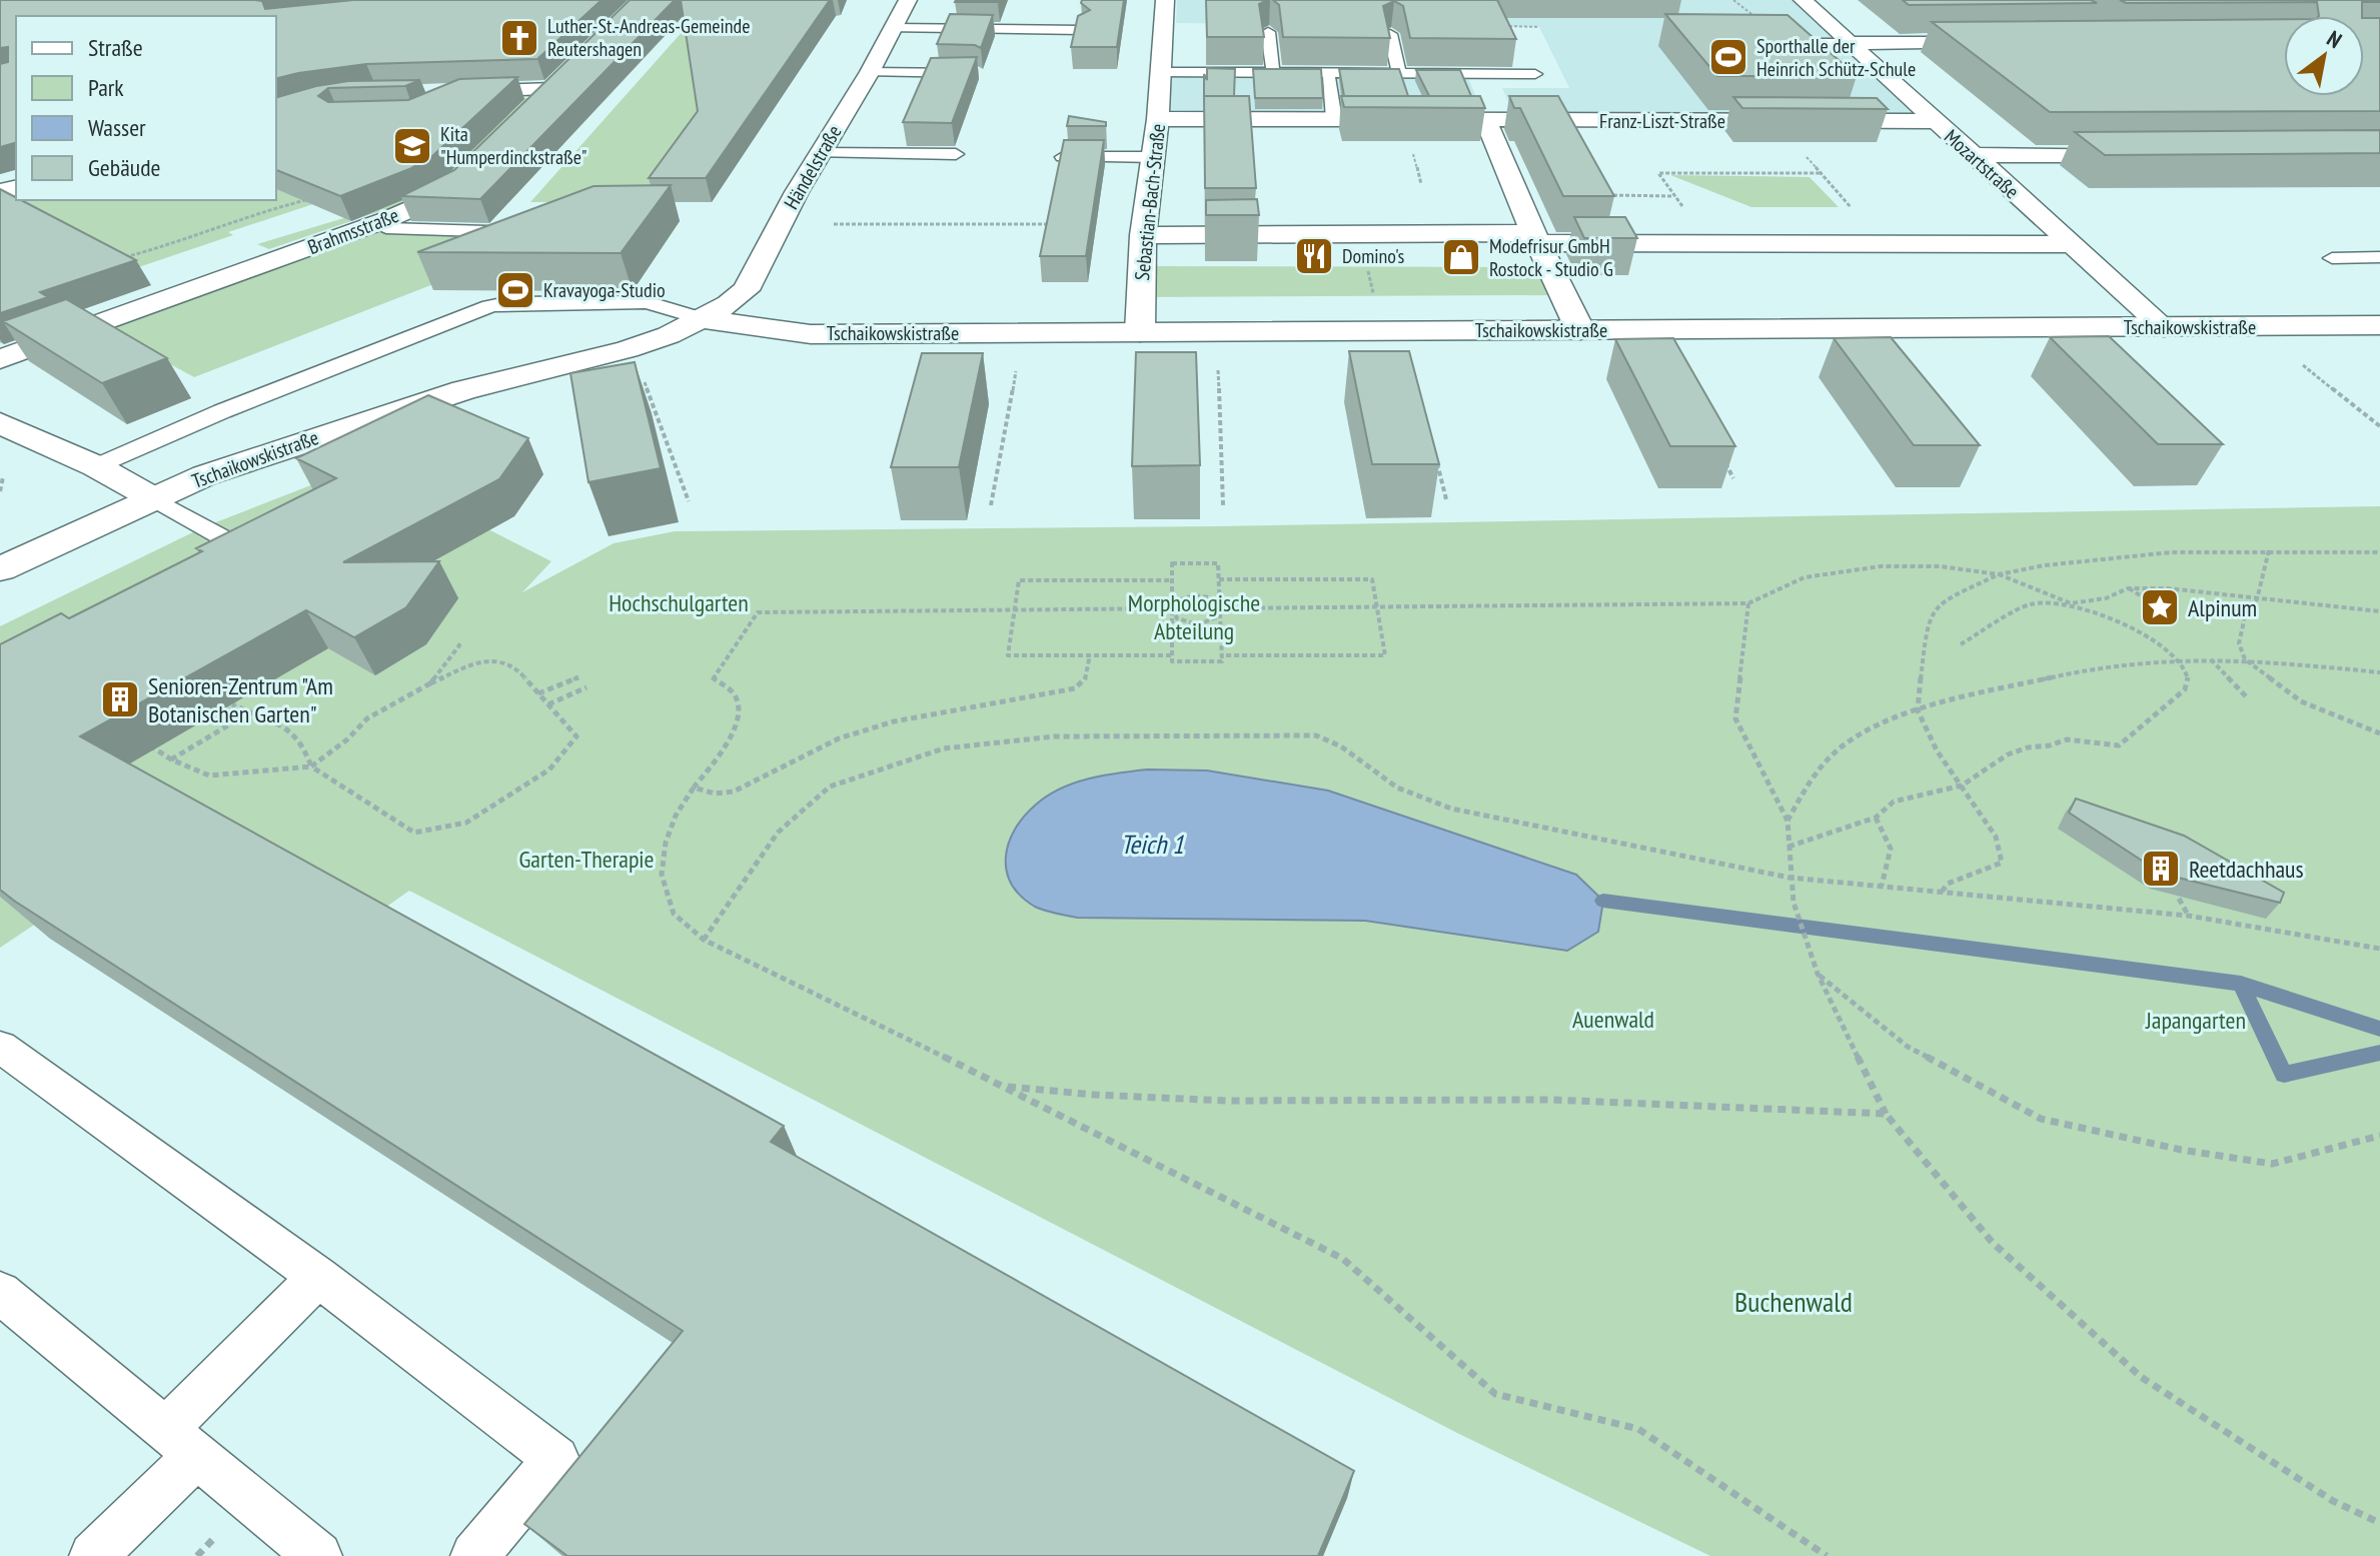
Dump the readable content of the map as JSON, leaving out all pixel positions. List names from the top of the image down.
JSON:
{
  "streets": {
    "street": [
      "Franz-Liszt-Straße",
      "Mozartstraße",
      "Händelstraße",
      "Sebastian-Bach-Straße",
      "Brahmsstraße",
      "Tschaikowskistraße"
    ]
  },
  "crossings": [
    ["Franz-Liszt-Straße", "Mozartstraße"],
    ["Franz-Liszt-Straße", "Sebastian-Bach-Straße"],
    ["Mozartstraße", "Tschaikowskistraße"],
    ["Händelstraße", "Tschaikowskistraße"],
    ["Sebastian-Bach-Straße", "Tschaikowskistraße"]
  ],
  "water": ["Teich 1"],
  "parks": [
    "Hochschulgarten",
    "Morphologische Abteilung",
    "Garten-Therapie",
    "Auenwald",
    "Japangarten",
    "Buchenwald"
  ],
  "places": {
    "church": ["Luther-St.-Andreas-Gemeinde Reutershagen"],
    "sports": ["Sporthalle der Heinrich Schütz-Schule", "Kravayoga-Studio"],
    "school or university": ["Kita \"Humperdinckstraße\""],
    "restaurant": ["Domino's"],
    "shop": ["Modefrisur GmbH Rostock - Studio G"],
    "place": ["Alpinum"],
    "building": ["Senioren-Zentrum \"Am Botanischen Garten\"", "Reetdachhaus"]
  },
  "legend": [
    "Straße",
    "Park",
    "Wasser",
    "Gebäude"
  ],
  "north": "top right"
}
